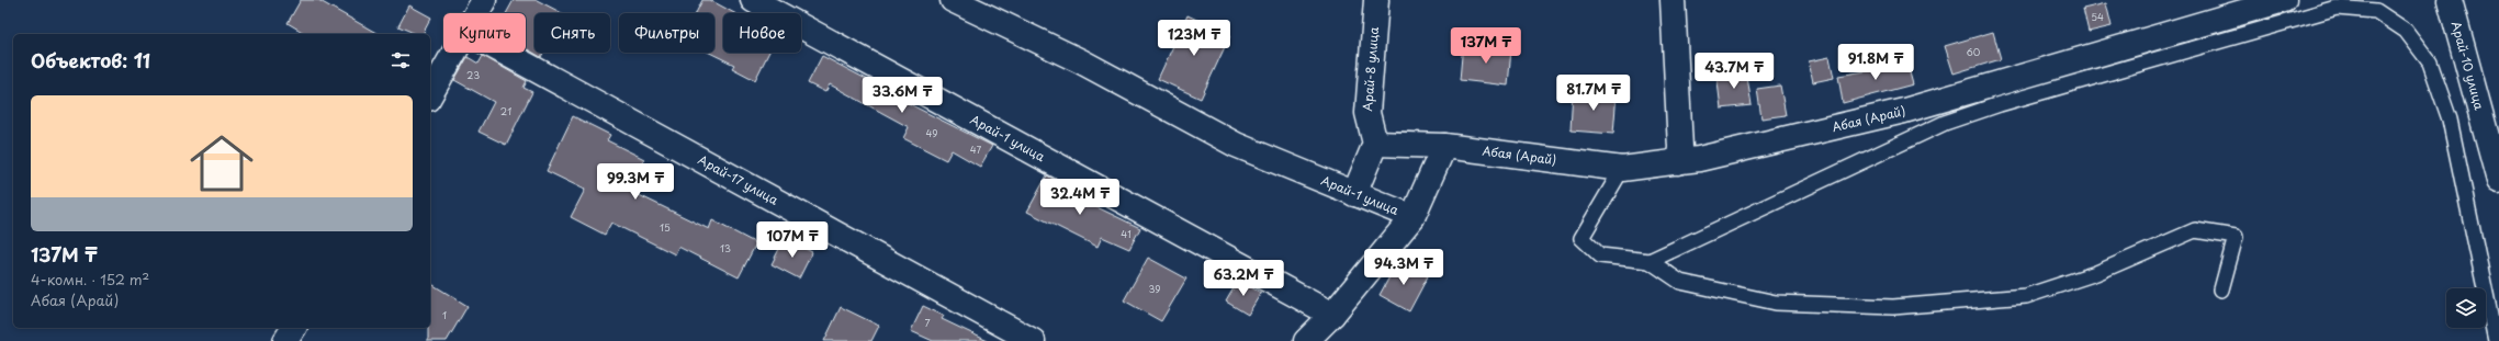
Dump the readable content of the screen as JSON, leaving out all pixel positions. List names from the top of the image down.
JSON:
{
  "streets": {
    "street": [
      "Арай-10 улица",
      "Арай-8 улица",
      "Абая (Арай)",
      "Арай-1 улица",
      "Арай-17 улица"
    ]
  },
  "house_numbers": [
    "54",
    "60",
    "23",
    "21",
    "49",
    "47",
    "15",
    "41",
    "13",
    "39",
    "1",
    "7"
  ],
  "page": {
    "chip": [
      "Купить",
      "Снять",
      "Фильтры",
      "Новое"
    ],
    "price": [
      "123M ₸",
      "137M ₸",
      "91.8M ₸",
      "43.7M ₸",
      "81.7M ₸",
      "33.6M ₸",
      "99.3M ₸",
      "32.4M ₸",
      "107M ₸",
      "94.3M ₸",
      "63.2M ₸"
    ],
    "heading": "Объектов: 11",
    "list": [
      {
        "name": "137M ₸",
        "note": "4-комн. · 152 m² · Абая (Арай)"
      }
    ]
  }
}
